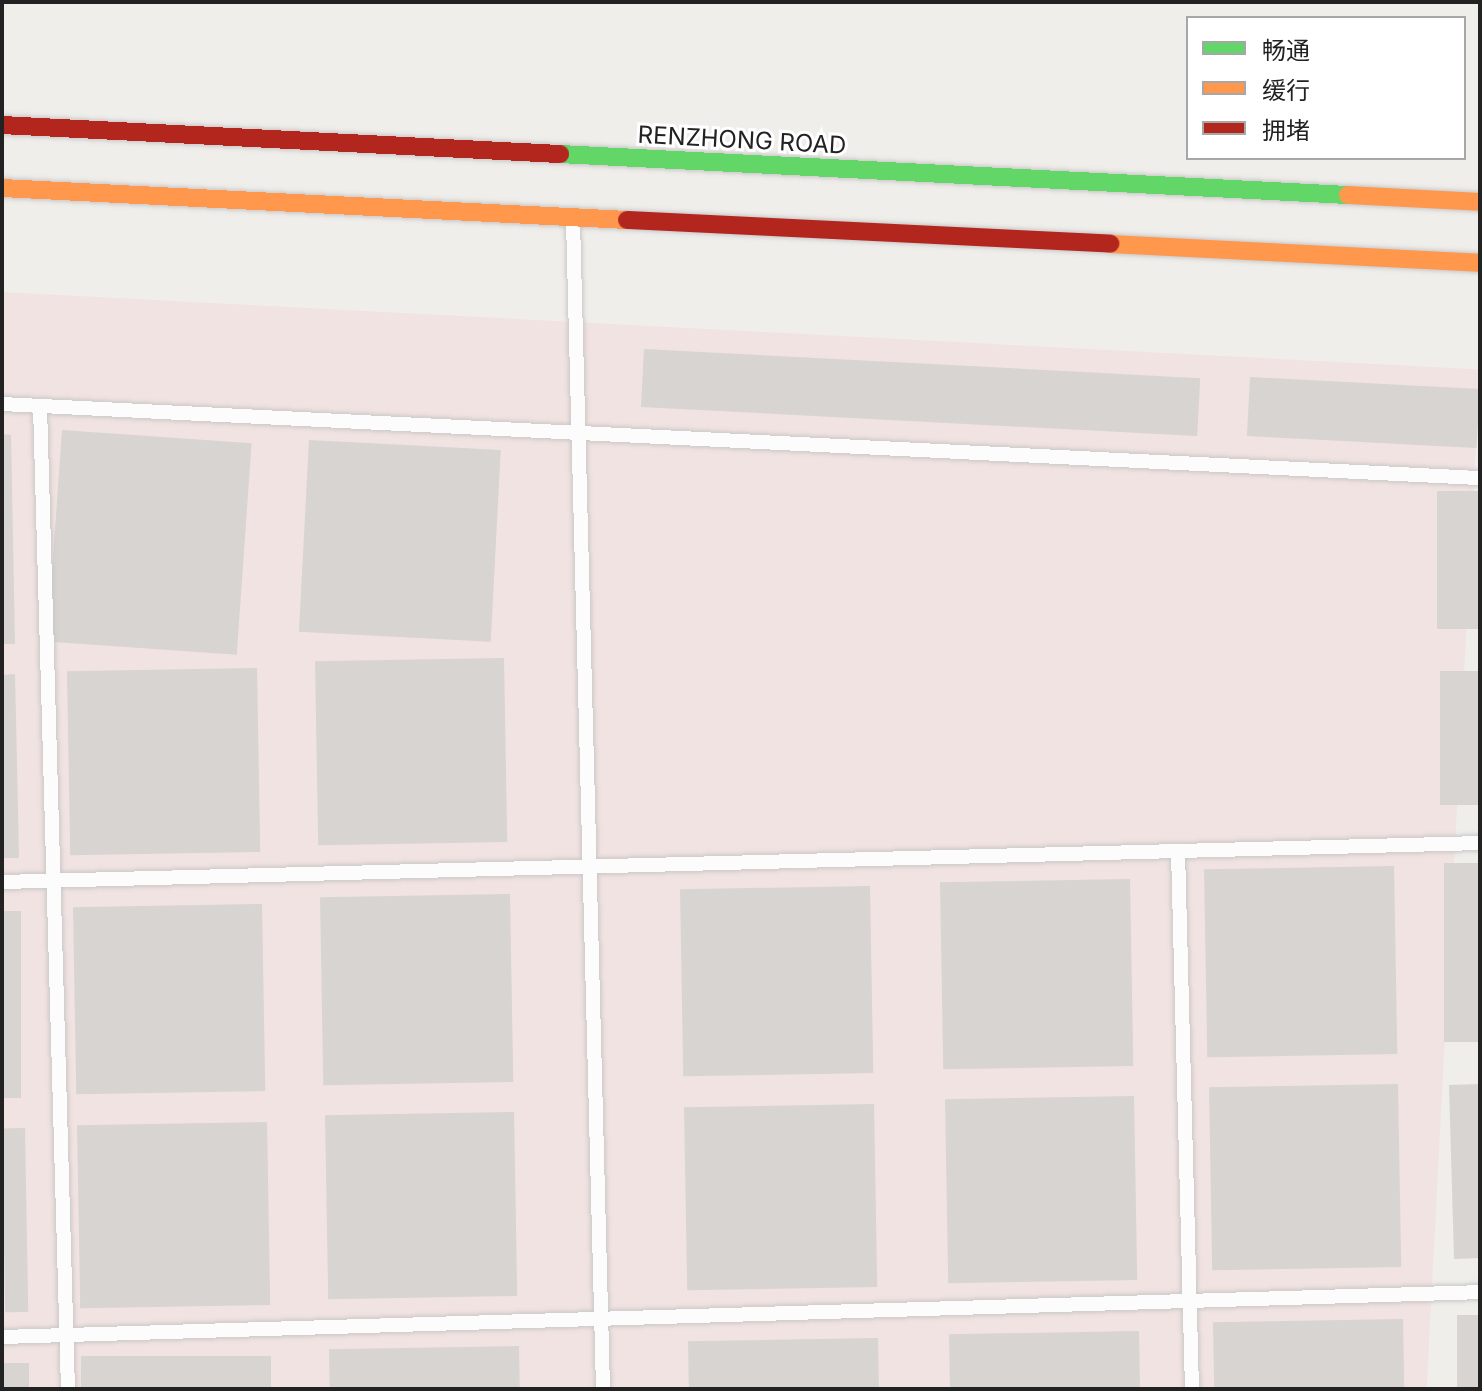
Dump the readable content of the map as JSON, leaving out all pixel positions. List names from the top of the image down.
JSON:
{
  "streets": {
    "main road": ["RENZHONG ROAD"]
  },
  "legend": ["畅通", "缓行", "拥堵"]
}
